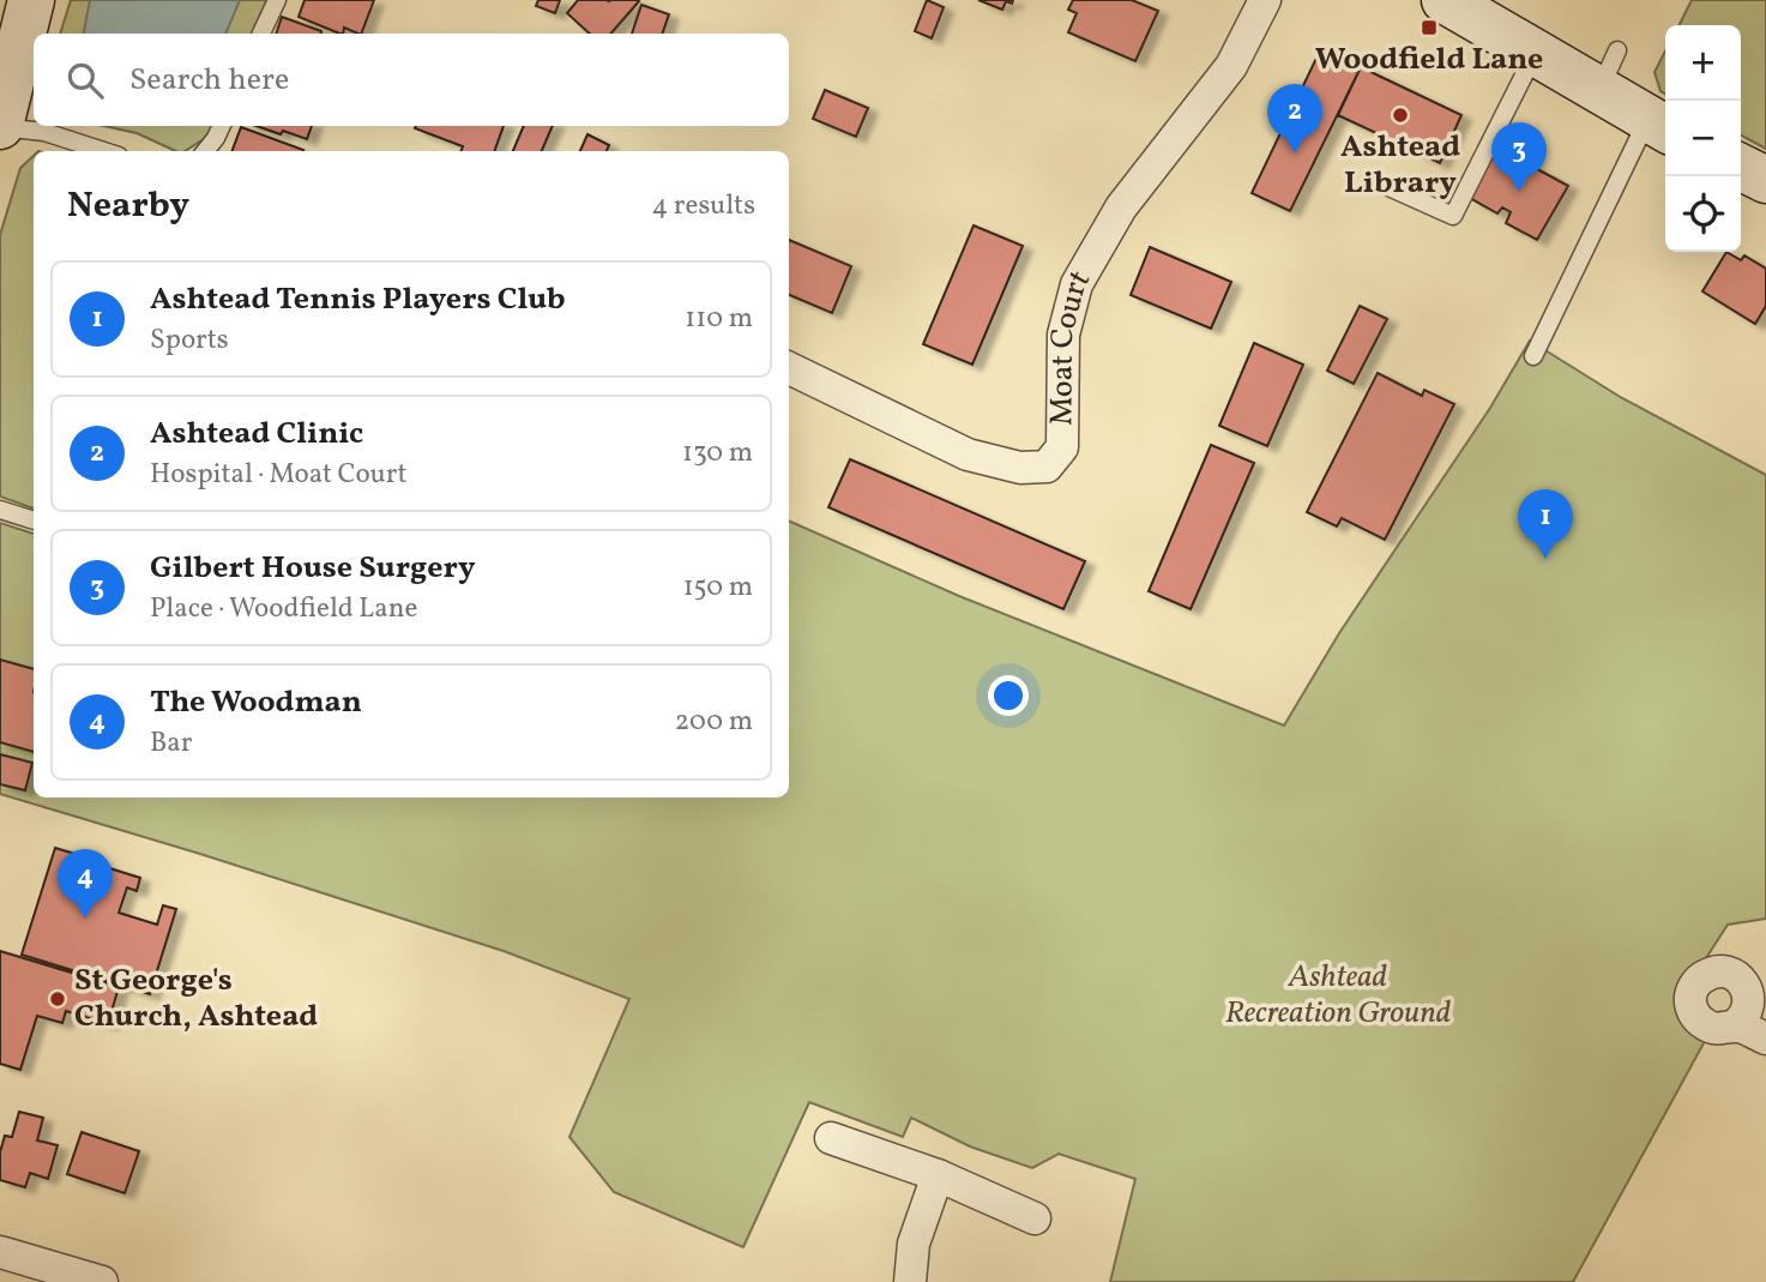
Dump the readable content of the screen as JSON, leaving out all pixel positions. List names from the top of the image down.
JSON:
{
  "streets": {
    "street": ["Moat Court"]
  },
  "parks": ["Ashtead Recreation Ground"],
  "places": {
    "transit": ["Woodfield Lane"],
    "other": ["Ashtead Library", "St George's Church, Ashtead"]
  },
  "page": {
    "map_buttons": ["+", "−"],
    "search": "Search here",
    "pins": [
      "2",
      "3",
      "1",
      "4"
    ],
    "heading": ["Nearby", "4 results"],
    "list": [
      {
        "mark": "1",
        "name": "Ashtead Tennis Players Club",
        "note": "Sports",
        "value": "110 m"
      },
      {
        "mark": "2",
        "name": "Ashtead Clinic",
        "note": "Hospital · Moat Court",
        "value": "130 m"
      },
      {
        "mark": "3",
        "name": "Gilbert House Surgery",
        "note": "Place · Woodfield Lane",
        "value": "150 m"
      },
      {
        "mark": "4",
        "name": "The Woodman",
        "note": "Bar",
        "value": "200 m"
      }
    ]
  }
}
